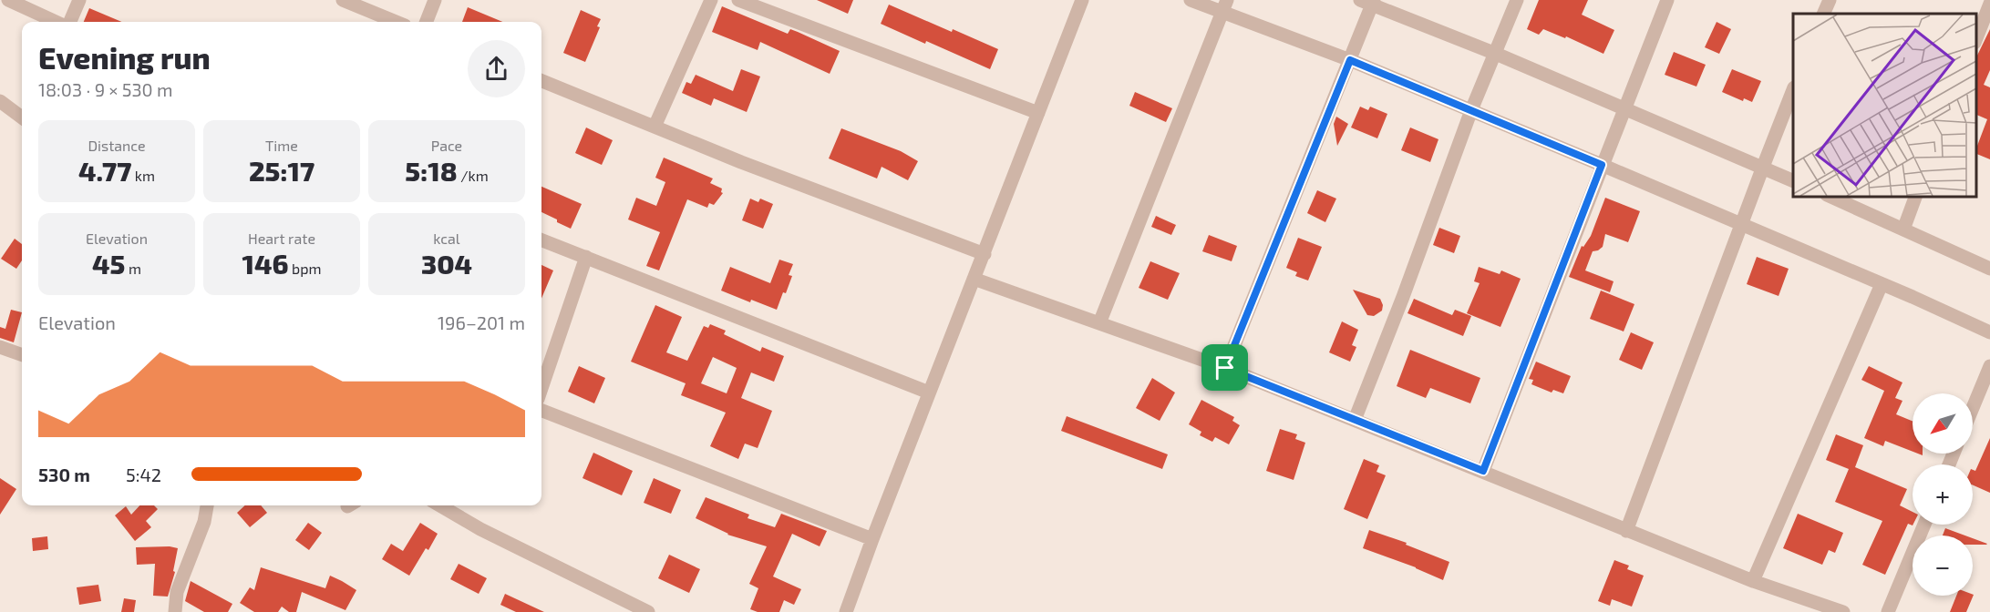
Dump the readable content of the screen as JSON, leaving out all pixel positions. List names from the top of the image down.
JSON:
{
  "north": "bottom left",
  "page": {
    "heading": ["Evening run", "18:03 · 9 × 530 m"],
    "stats": [
      ["Distance", "4.77 km"],
      ["Time", "25:17"],
      ["Pace", "5:18 /km"],
      ["Elevation", "45 m"],
      ["Heart rate", "146 bpm"],
      ["kcal", "304"]
    ],
    "chart": ["Elevation", "196–201 m"],
    "map_buttons": ["+", "−"],
    "list": [
      {
        "name": "530 m",
        "note": "5:42"
      }
    ]
  }
}
